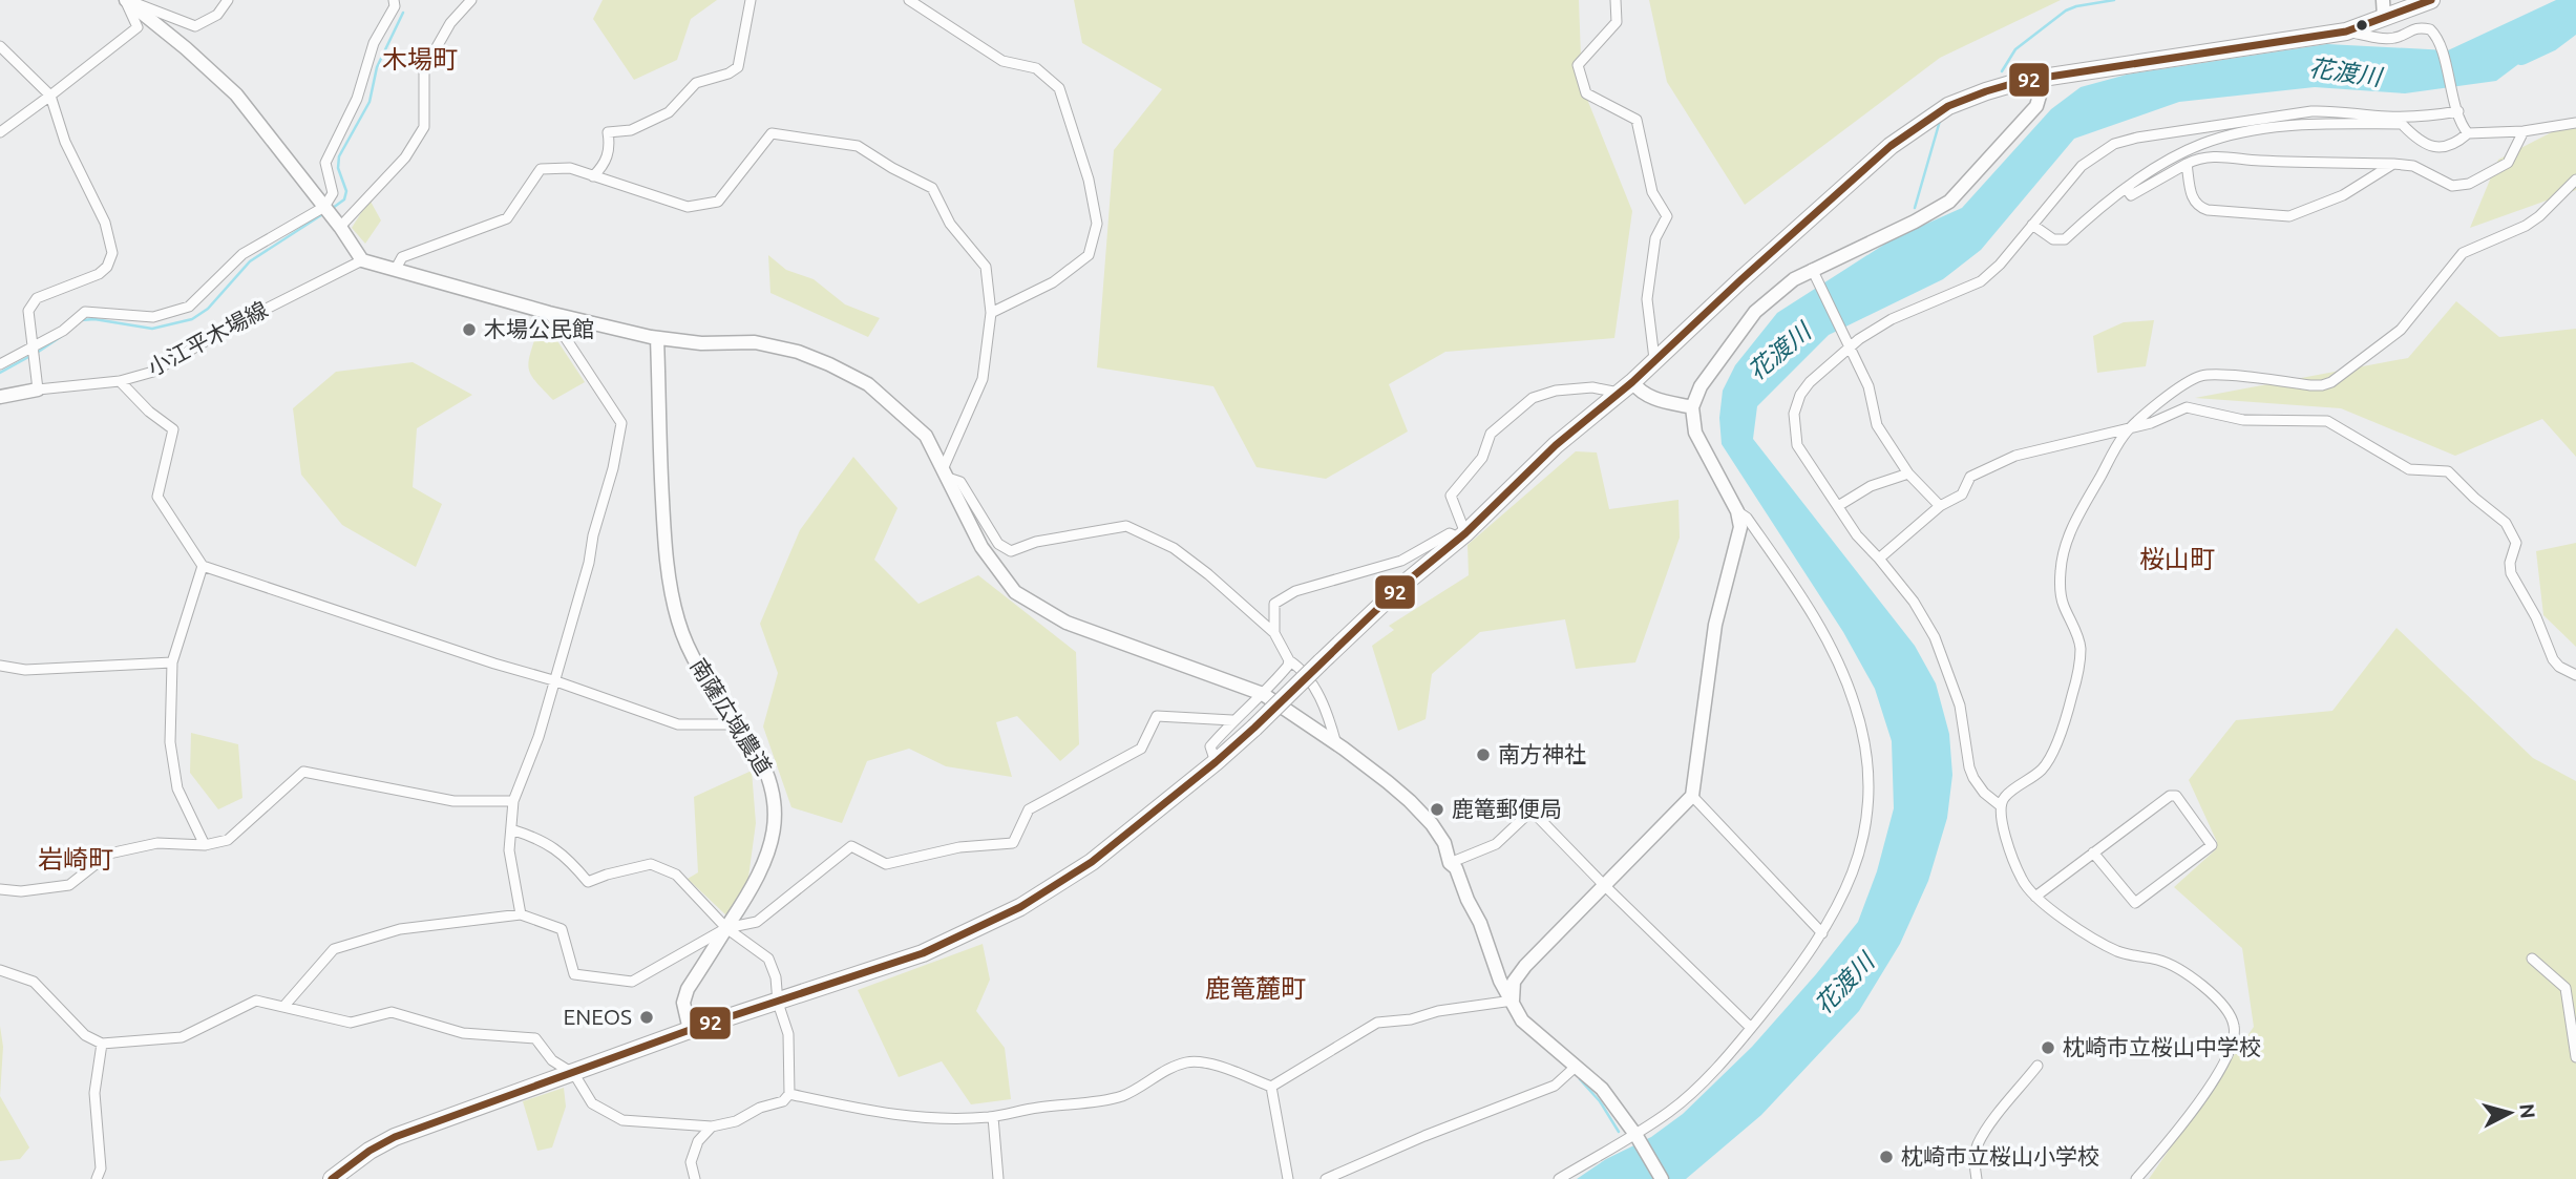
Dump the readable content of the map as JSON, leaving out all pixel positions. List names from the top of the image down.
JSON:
{
  "streets": {
    "street": ["小江平木場線", "南薩広域農道"]
  },
  "districts": [
    "木場町",
    "桜山町",
    "岩崎町",
    "鹿篭麓町"
  ],
  "water": ["花渡川"],
  "places": [
    "木場公民館",
    "南方神社",
    "鹿篭郵便局",
    "ENEOS",
    "枕崎市立桜山中学校",
    "枕崎市立桜山小学校"
  ],
  "lines": ["transit line 92"],
  "north": "right"
}
